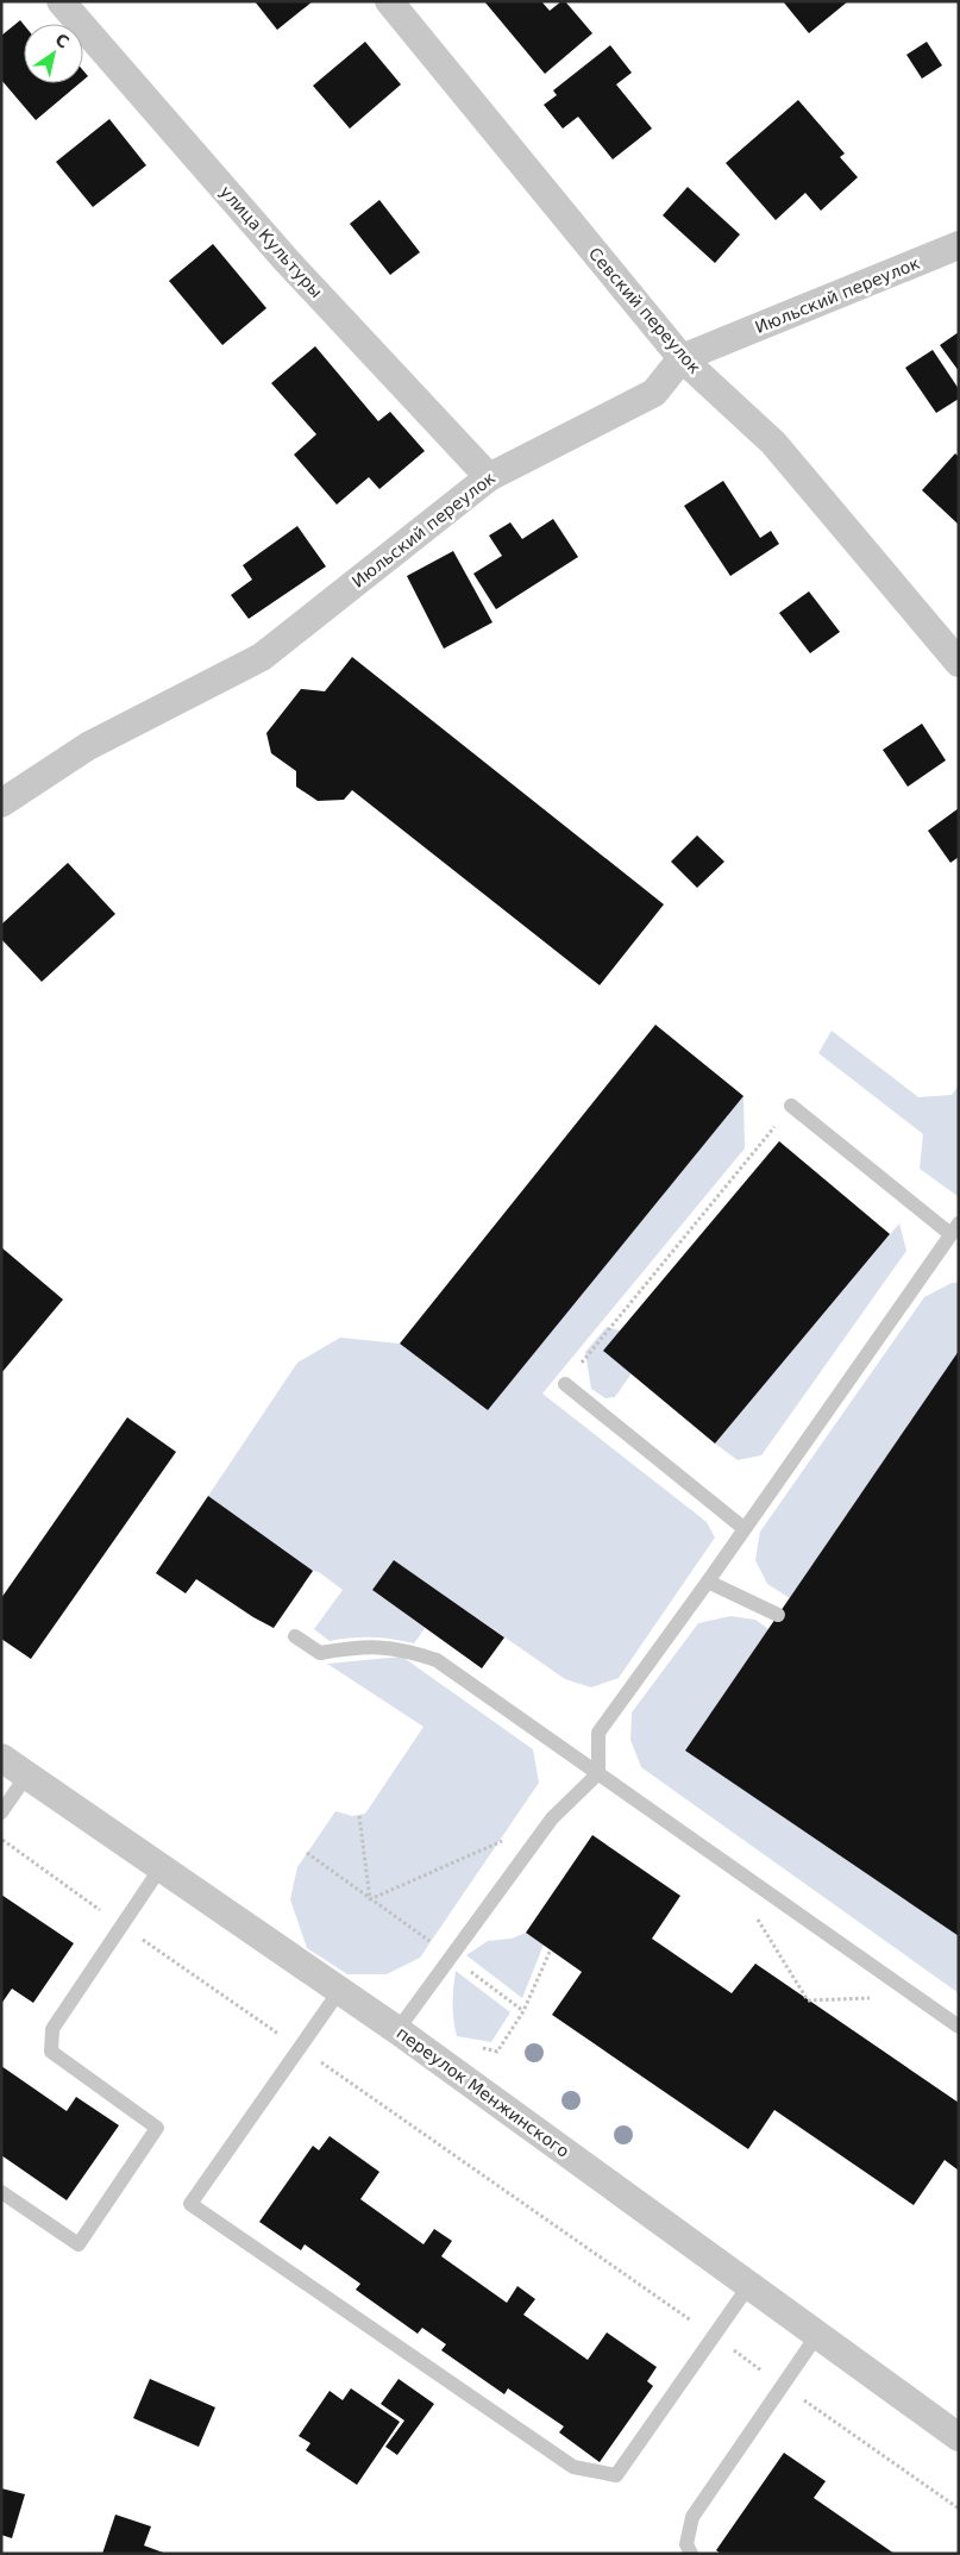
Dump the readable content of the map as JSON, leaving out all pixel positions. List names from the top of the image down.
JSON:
{
  "streets": {
    "street": [
      "улица Культуры",
      "Июльский переулок",
      "Севский переулок",
      "переулок Менжинского"
    ]
  },
  "crossings": [
    ["улица Культуры", "Июльский переулок"],
    ["Июльский переулок", "Севский переулок"]
  ],
  "north": "top right"
}
